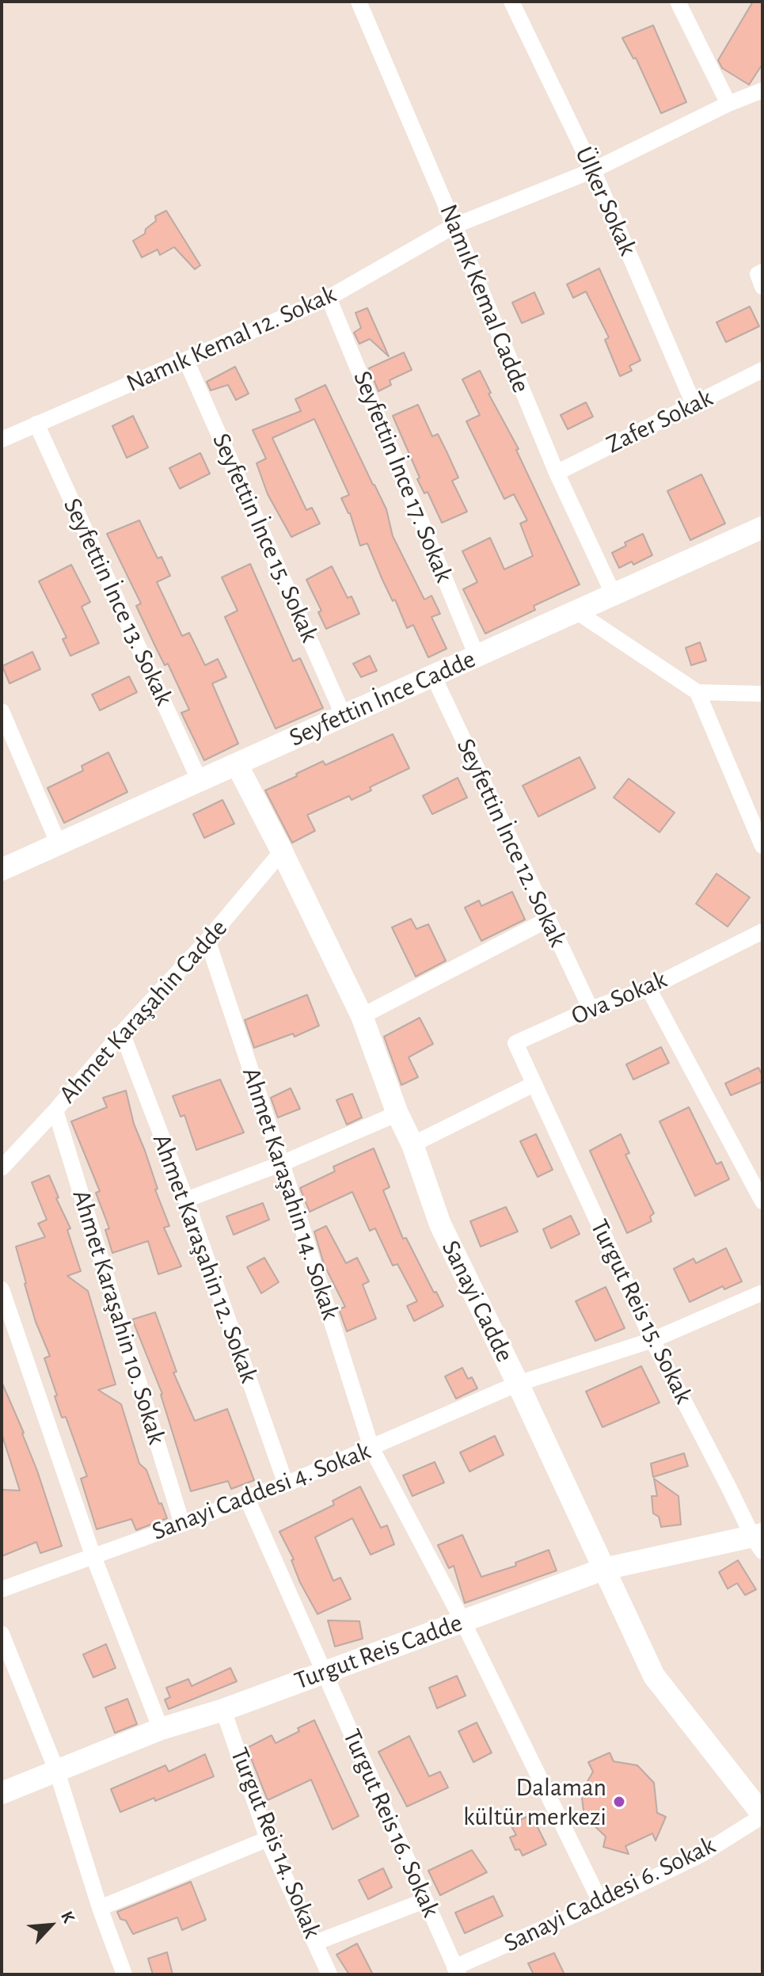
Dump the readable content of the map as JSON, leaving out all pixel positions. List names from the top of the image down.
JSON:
{
  "streets": {
    "street": [
      "Ülker Sokak",
      "Namık Kemal Cadde",
      "Namık Kemal 12. Sokak",
      "Zafer Sokak",
      "Seyfettin İnce 17. Sokak",
      "Seyfettin İnce 15. Sokak",
      "Seyfettin İnce 13. Sokak",
      "Seyfettin İnce Cadde",
      "Seyfettin İnce 12. Sokak",
      "Ova Sokak",
      "Ahmet Karaşahin Cadde",
      "Ahmet Karaşahin 14. Sokak",
      "Ahmet Karaşahin 12. Sokak",
      "Sanayi Cadde",
      "Turgut Reis 15. Sokak",
      "Ahmet Karaşahin 10. Sokak",
      "Sanayi Caddesi 4. Sokak",
      "Turgut Reis Cadde",
      "Turgut Reis 16. Sokak",
      "Turgut Reis 14. Sokak",
      "Sanayi Caddesi 6. Sokak"
    ]
  },
  "crossings": [
    ["Ülker Sokak", "Namık Kemal 12. Sokak"],
    ["Ülker Sokak", "Zafer Sokak"],
    ["Namık Kemal Cadde", "Namık Kemal 12. Sokak"],
    ["Namık Kemal Cadde", "Zafer Sokak"],
    ["Namık Kemal Cadde", "Seyfettin İnce Cadde"],
    ["Namık Kemal 12. Sokak", "Seyfettin İnce 17. Sokak"],
    ["Namık Kemal 12. Sokak", "Seyfettin İnce 15. Sokak"],
    ["Namık Kemal 12. Sokak", "Seyfettin İnce 13. Sokak"],
    ["Seyfettin İnce 17. Sokak", "Seyfettin İnce Cadde"],
    ["Seyfettin İnce 15. Sokak", "Seyfettin İnce Cadde"],
    ["Seyfettin İnce 13. Sokak", "Seyfettin İnce Cadde"],
    ["Seyfettin İnce Cadde", "Seyfettin İnce 12. Sokak"],
    ["Seyfettin İnce Cadde", "Sanayi Cadde"],
    ["Seyfettin İnce 12. Sokak", "Ova Sokak"],
    ["Ova Sokak", "Turgut Reis 15. Sokak"],
    ["Ahmet Karaşahin Cadde", "Ahmet Karaşahin 14. Sokak"],
    ["Ahmet Karaşahin Cadde", "Ahmet Karaşahin 12. Sokak"],
    ["Ahmet Karaşahin Cadde", "Sanayi Cadde"],
    ["Ahmet Karaşahin Cadde", "Ahmet Karaşahin 10. Sokak"],
    ["Ahmet Karaşahin 14. Sokak", "Sanayi Caddesi 4. Sokak"],
    ["Ahmet Karaşahin 14. Sokak", "Turgut Reis Cadde"],
    ["Ahmet Karaşahin 14. Sokak", "Sanayi Caddesi 6. Sokak"],
    ["Ahmet Karaşahin 12. Sokak", "Sanayi Caddesi 4. Sokak"],
    ["Sanayi Cadde", "Sanayi Caddesi 4. Sokak"],
    ["Sanayi Cadde", "Turgut Reis Cadde"],
    ["Sanayi Cadde", "Sanayi Caddesi 6. Sokak"],
    ["Turgut Reis 15. Sokak", "Sanayi Caddesi 4. Sokak"],
    ["Turgut Reis 15. Sokak", "Turgut Reis Cadde"],
    ["Ahmet Karaşahin 10. Sokak", "Sanayi Caddesi 4. Sokak"],
    ["Sanayi Caddesi 4. Sokak", "Turgut Reis 16. Sokak"],
    ["Turgut Reis Cadde", "Turgut Reis 16. Sokak"],
    ["Turgut Reis Cadde", "Turgut Reis 14. Sokak"],
    ["Turgut Reis 16. Sokak", "Sanayi Caddesi 6. Sokak"]
  ],
  "places": ["Dalaman kültür merkezi"],
  "north": "top right"
}
